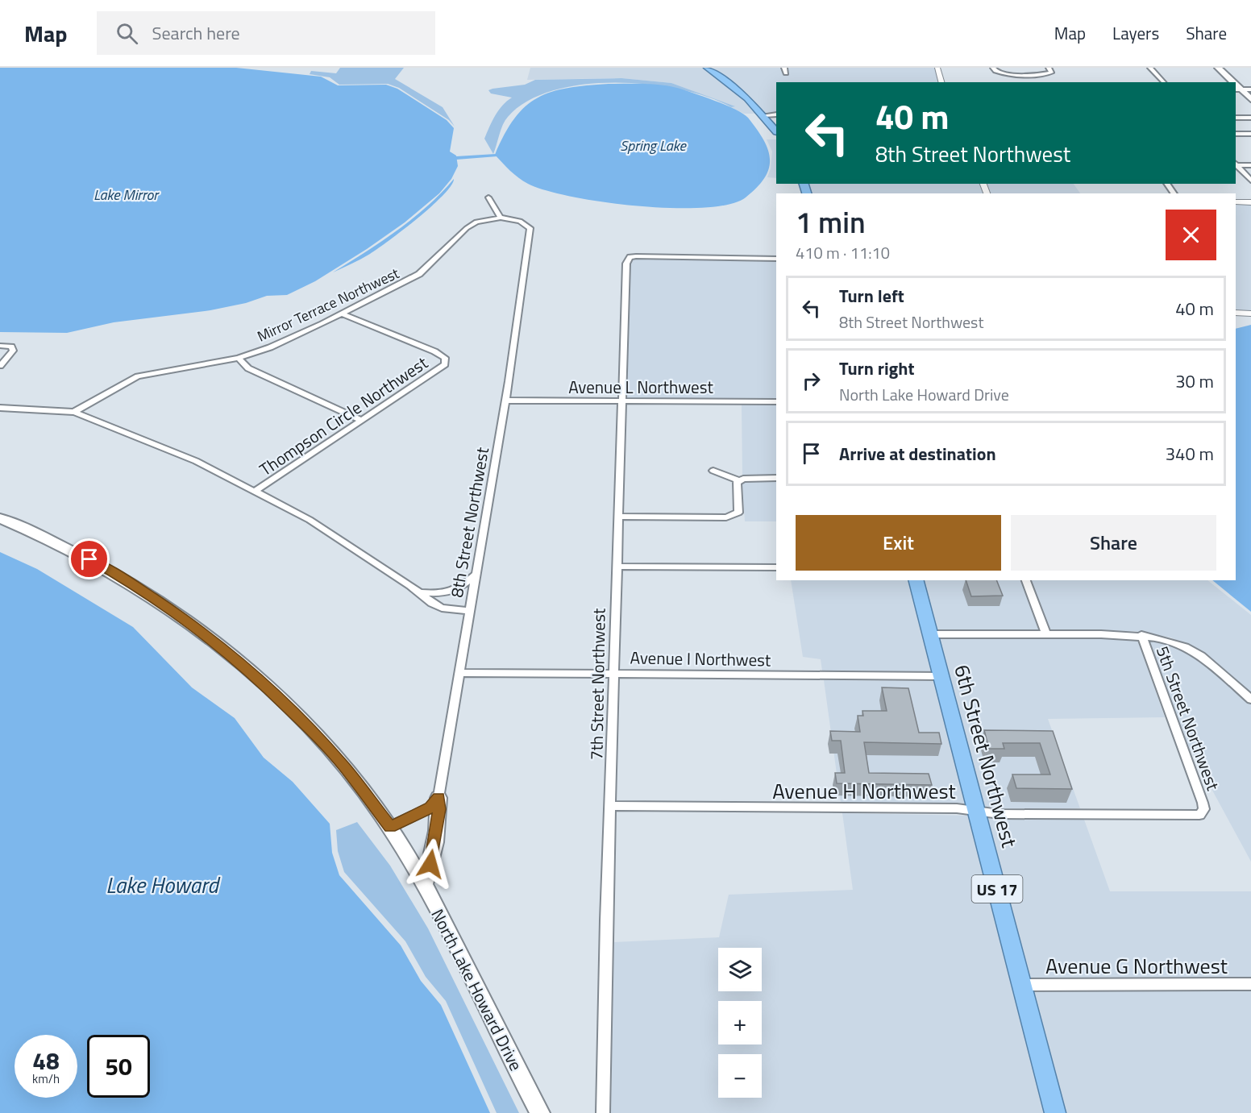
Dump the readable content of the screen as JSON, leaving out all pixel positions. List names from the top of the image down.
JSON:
{
  "streets": {
    "highway": ["6th Street Northwest", "US 17"],
    "main road": ["North Lake Howard Drive"],
    "street": [
      "Mirror Terrace Northwest",
      "Avenue L Northwest",
      "Thompson Circle Northwest",
      "8th Street Northwest",
      "Avenue I Northwest",
      "7th Street Northwest",
      "5th Street Northwest",
      "Avenue H Northwest",
      "Avenue G Northwest"
    ]
  },
  "crossings": [
    ["Mirror Terrace Northwest", "Thompson Circle Northwest"],
    ["Mirror Terrace Northwest", "8th Street Northwest"],
    ["Avenue L Northwest", "8th Street Northwest"],
    ["Avenue L Northwest", "7th Street Northwest"],
    ["8th Street Northwest", "Avenue I Northwest"],
    ["Avenue I Northwest", "7th Street Northwest"],
    ["Avenue I Northwest", "6th Street Northwest"],
    ["7th Street Northwest", "Avenue H Northwest"],
    ["5th Street Northwest", "Avenue H Northwest"],
    ["6th Street Northwest", "Avenue H Northwest"],
    ["6th Street Northwest", "Avenue G Northwest"]
  ],
  "water": ["Spring Lake", "Lake Mirror", "Lake Howard"],
  "page": {
    "header": "Map",
    "search": "Search here",
    "nav": ["Map", "Layers", "Share"],
    "turn": ["40 m", "8th Street Northwest"],
    "heading": ["1 min", "410 m · 11:10"],
    "list": [
      {
        "name": "Turn left",
        "note": "8th Street Northwest",
        "value": "40 m"
      },
      {
        "name": "Turn right",
        "note": "North Lake Howard Drive",
        "value": "30 m"
      },
      {
        "name": "Arrive at destination",
        "value": "340 m"
      }
    ],
    "buttons": ["Exit", "Share"],
    "map_buttons": ["+", "−"],
    "speed": "48 km/h",
    "limit": "50"
  }
}
